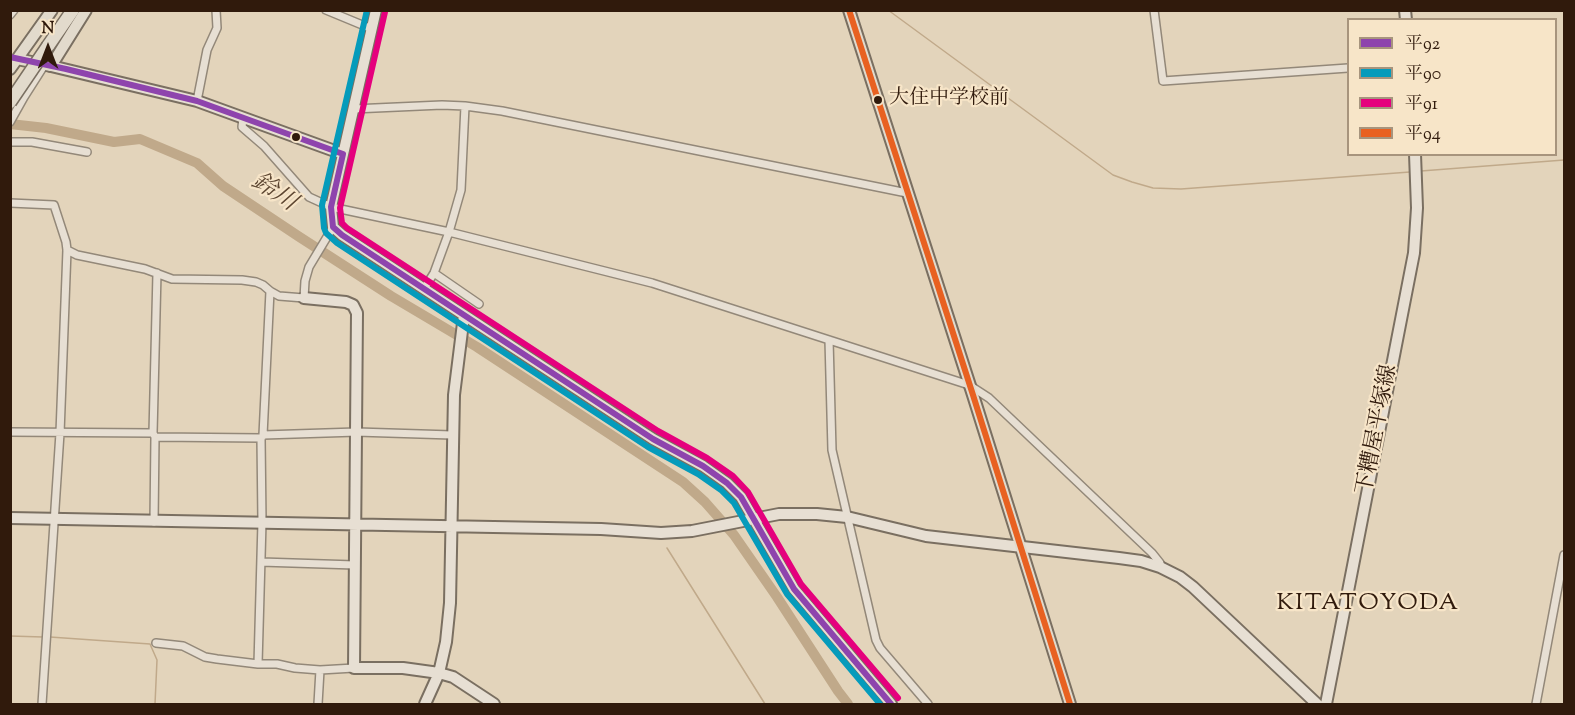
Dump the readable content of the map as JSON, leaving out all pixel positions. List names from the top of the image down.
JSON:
{
  "streets": {
    "street": ["下糟屋平塚線"]
  },
  "districts": ["KITATOYODA"],
  "water": ["鈴川"],
  "places": ["大住中学校前"],
  "lines": [
    "transit line 平90",
    "transit line 平94",
    "transit line 平91",
    "transit line 平92"
  ],
  "legend": [
    "平92",
    "平90",
    "平91",
    "平94"
  ],
  "north": "top"
}
